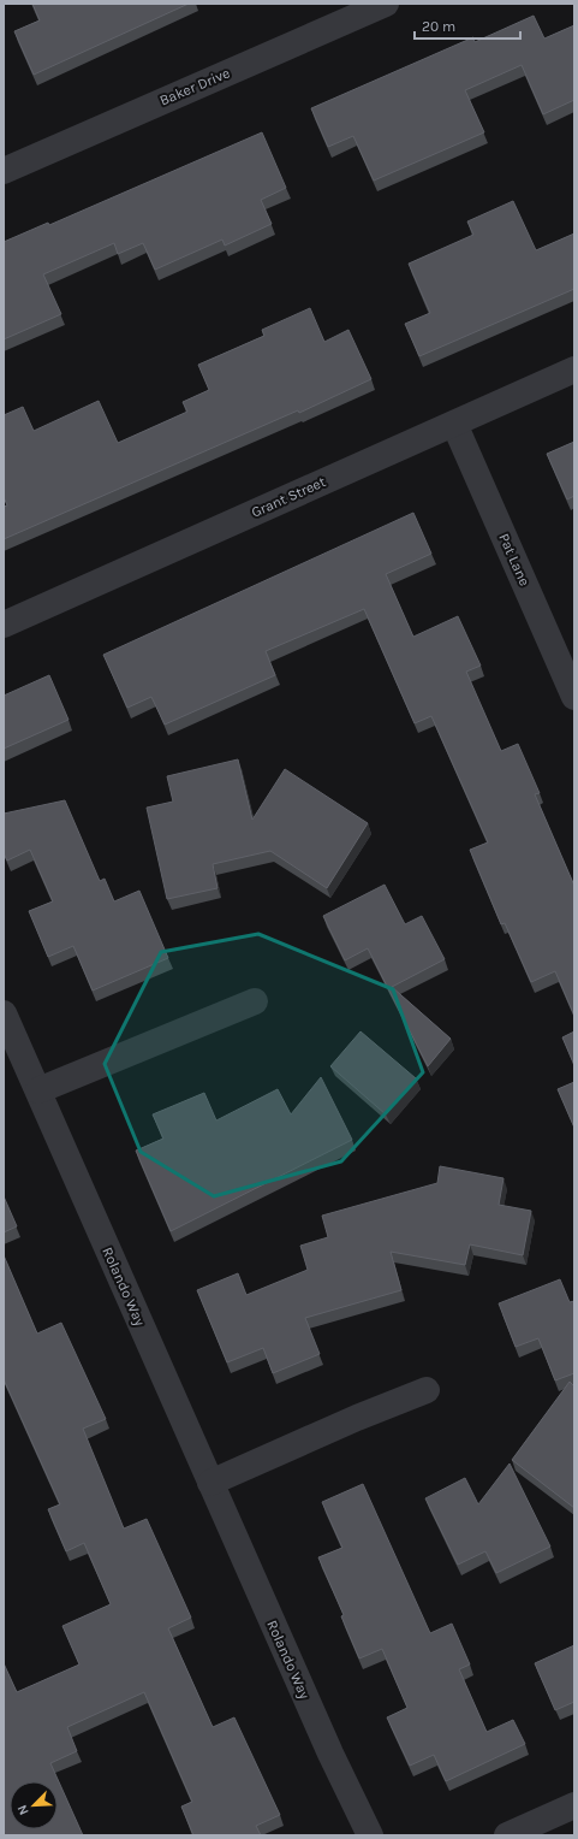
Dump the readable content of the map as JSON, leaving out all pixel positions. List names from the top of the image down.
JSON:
{
  "streets": {
    "street": [
      "Baker Drive",
      "Grant Street",
      "Pat Lane",
      "Rolando Way"
    ]
  },
  "crossings": [
    ["Grant Street", "Pat Lane"]
  ],
  "scale_bar": "20 m",
  "north": "bottom left"
}
